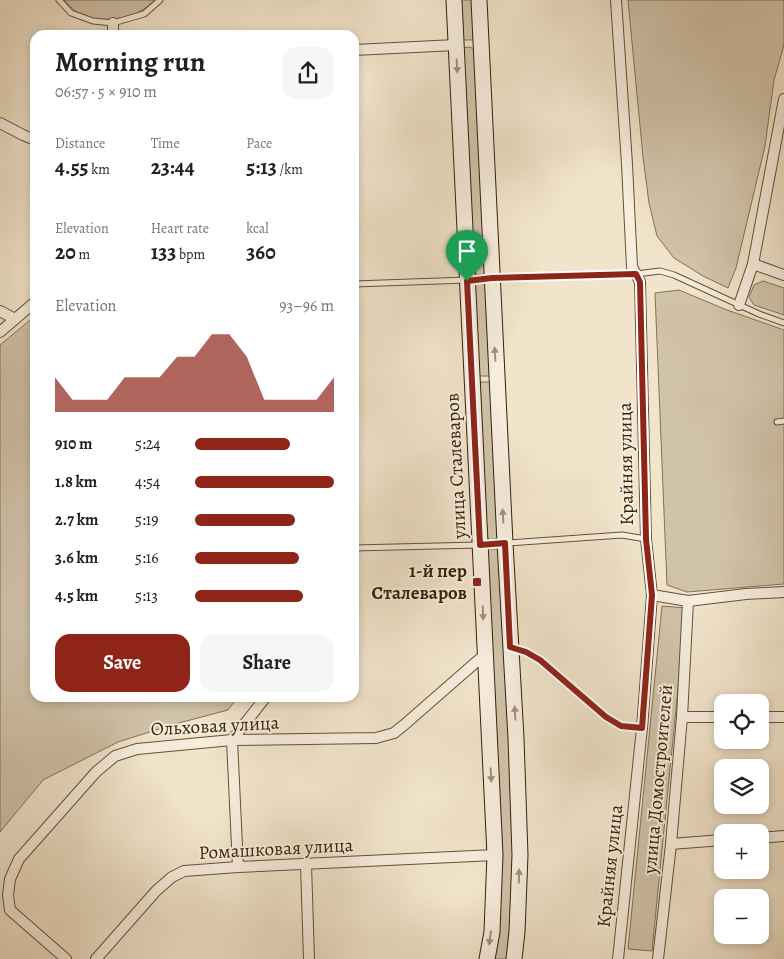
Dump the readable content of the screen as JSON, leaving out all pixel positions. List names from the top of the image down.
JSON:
{
  "streets": {
    "main road": ["улица Сталеваров"],
    "street": [
      "Крайняя улица",
      "Ольховая улица",
      "улица Домостроителей",
      "Ромашковая улица"
    ]
  },
  "crossings": [
    ["улица Сталеваров", "Ольховая улица"],
    ["улица Сталеваров", "Ромашковая улица"]
  ],
  "places": {
    "transit": ["1-й пер Сталеваров"]
  },
  "page": {
    "heading": ["Morning run", "06:57 · 5 × 910 m"],
    "stats": [
      ["Distance", "4.55 km"],
      ["Time", "23:44"],
      ["Pace", "5:13 /km"],
      ["Elevation", "20 m"],
      ["Heart rate", "133 bpm"],
      ["kcal", "360"]
    ],
    "chart": ["Elevation", "93–96 m"],
    "list": [
      {
        "name": "910 m",
        "note": "5:24"
      },
      {
        "name": "1.8 km",
        "note": "4:54"
      },
      {
        "name": "2.7 km",
        "note": "5:19"
      },
      {
        "name": "3.6 km",
        "note": "5:16"
      },
      {
        "name": "4.5 km",
        "note": "5:13"
      }
    ],
    "buttons": ["Save", "Share"],
    "map_buttons": ["+", "−"]
  }
}
